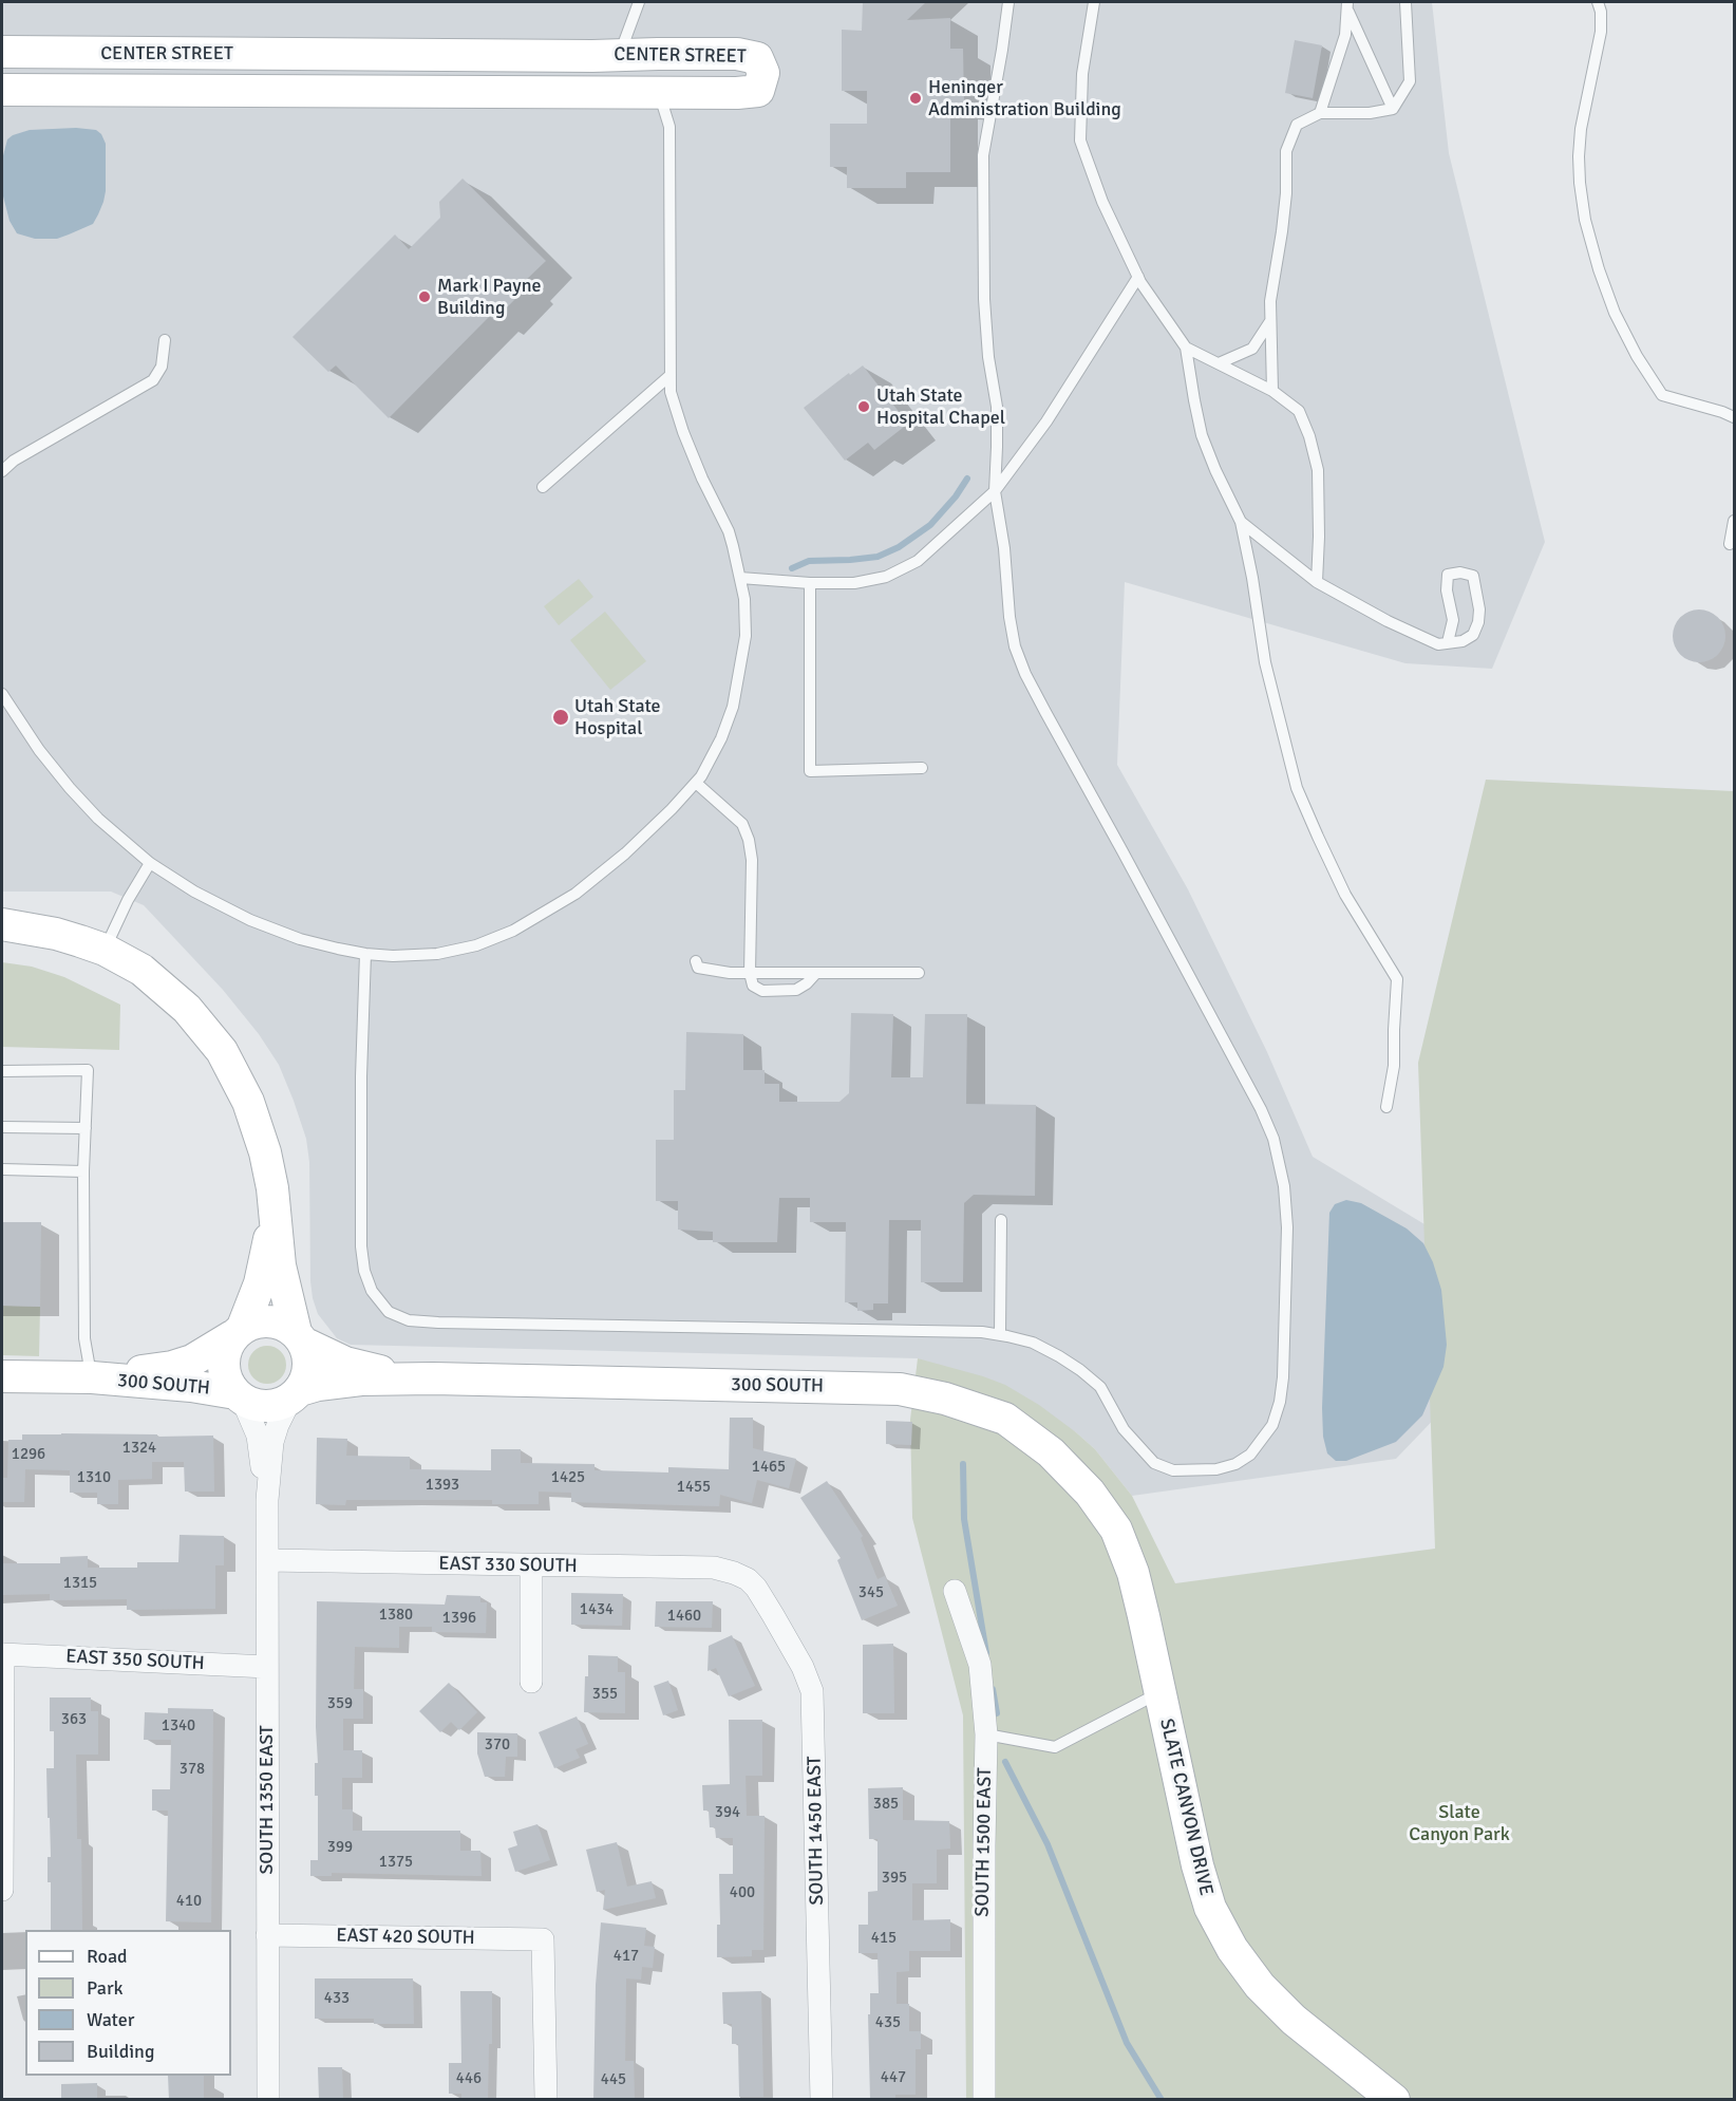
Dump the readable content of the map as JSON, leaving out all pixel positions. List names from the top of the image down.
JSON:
{
  "streets": {
    "street": [
      "CENTER STREET",
      "300 SOUTH",
      "EAST 330 SOUTH",
      "EAST 350 SOUTH",
      "SOUTH 1350 EAST",
      "SLATE CANYON DRIVE",
      "SOUTH 1450 EAST",
      "SOUTH 1500 EAST",
      "EAST 420 SOUTH"
    ]
  },
  "crossings": [
    ["300 SOUTH", "SOUTH 1350 EAST"],
    ["300 SOUTH", "SLATE CANYON DRIVE"],
    ["EAST 330 SOUTH", "SOUTH 1350 EAST"],
    ["EAST 330 SOUTH", "SOUTH 1450 EAST"],
    ["EAST 350 SOUTH", "SOUTH 1350 EAST"],
    ["SOUTH 1350 EAST", "EAST 420 SOUTH"]
  ],
  "parks": ["Slate Canyon Park"],
  "places": [
    "Heninger Administration Building",
    "Mark I Payne Building",
    "Utah State Hospital Chapel",
    "Utah State Hospital"
  ],
  "house_numbers": [
    "1324",
    "1296",
    "1465",
    "1310",
    "1425",
    "1393",
    "1455",
    "1315",
    "345",
    "1434",
    "1380",
    "1460",
    "1396",
    "355",
    "359",
    "363",
    "1340",
    "370",
    "378",
    "385",
    "394",
    "399",
    "1375",
    "395",
    "400",
    "410",
    "415",
    "417",
    "433",
    "435",
    "447",
    "446",
    "445"
  ],
  "legend": [
    "Road",
    "Park",
    "Water",
    "Building"
  ]
}
